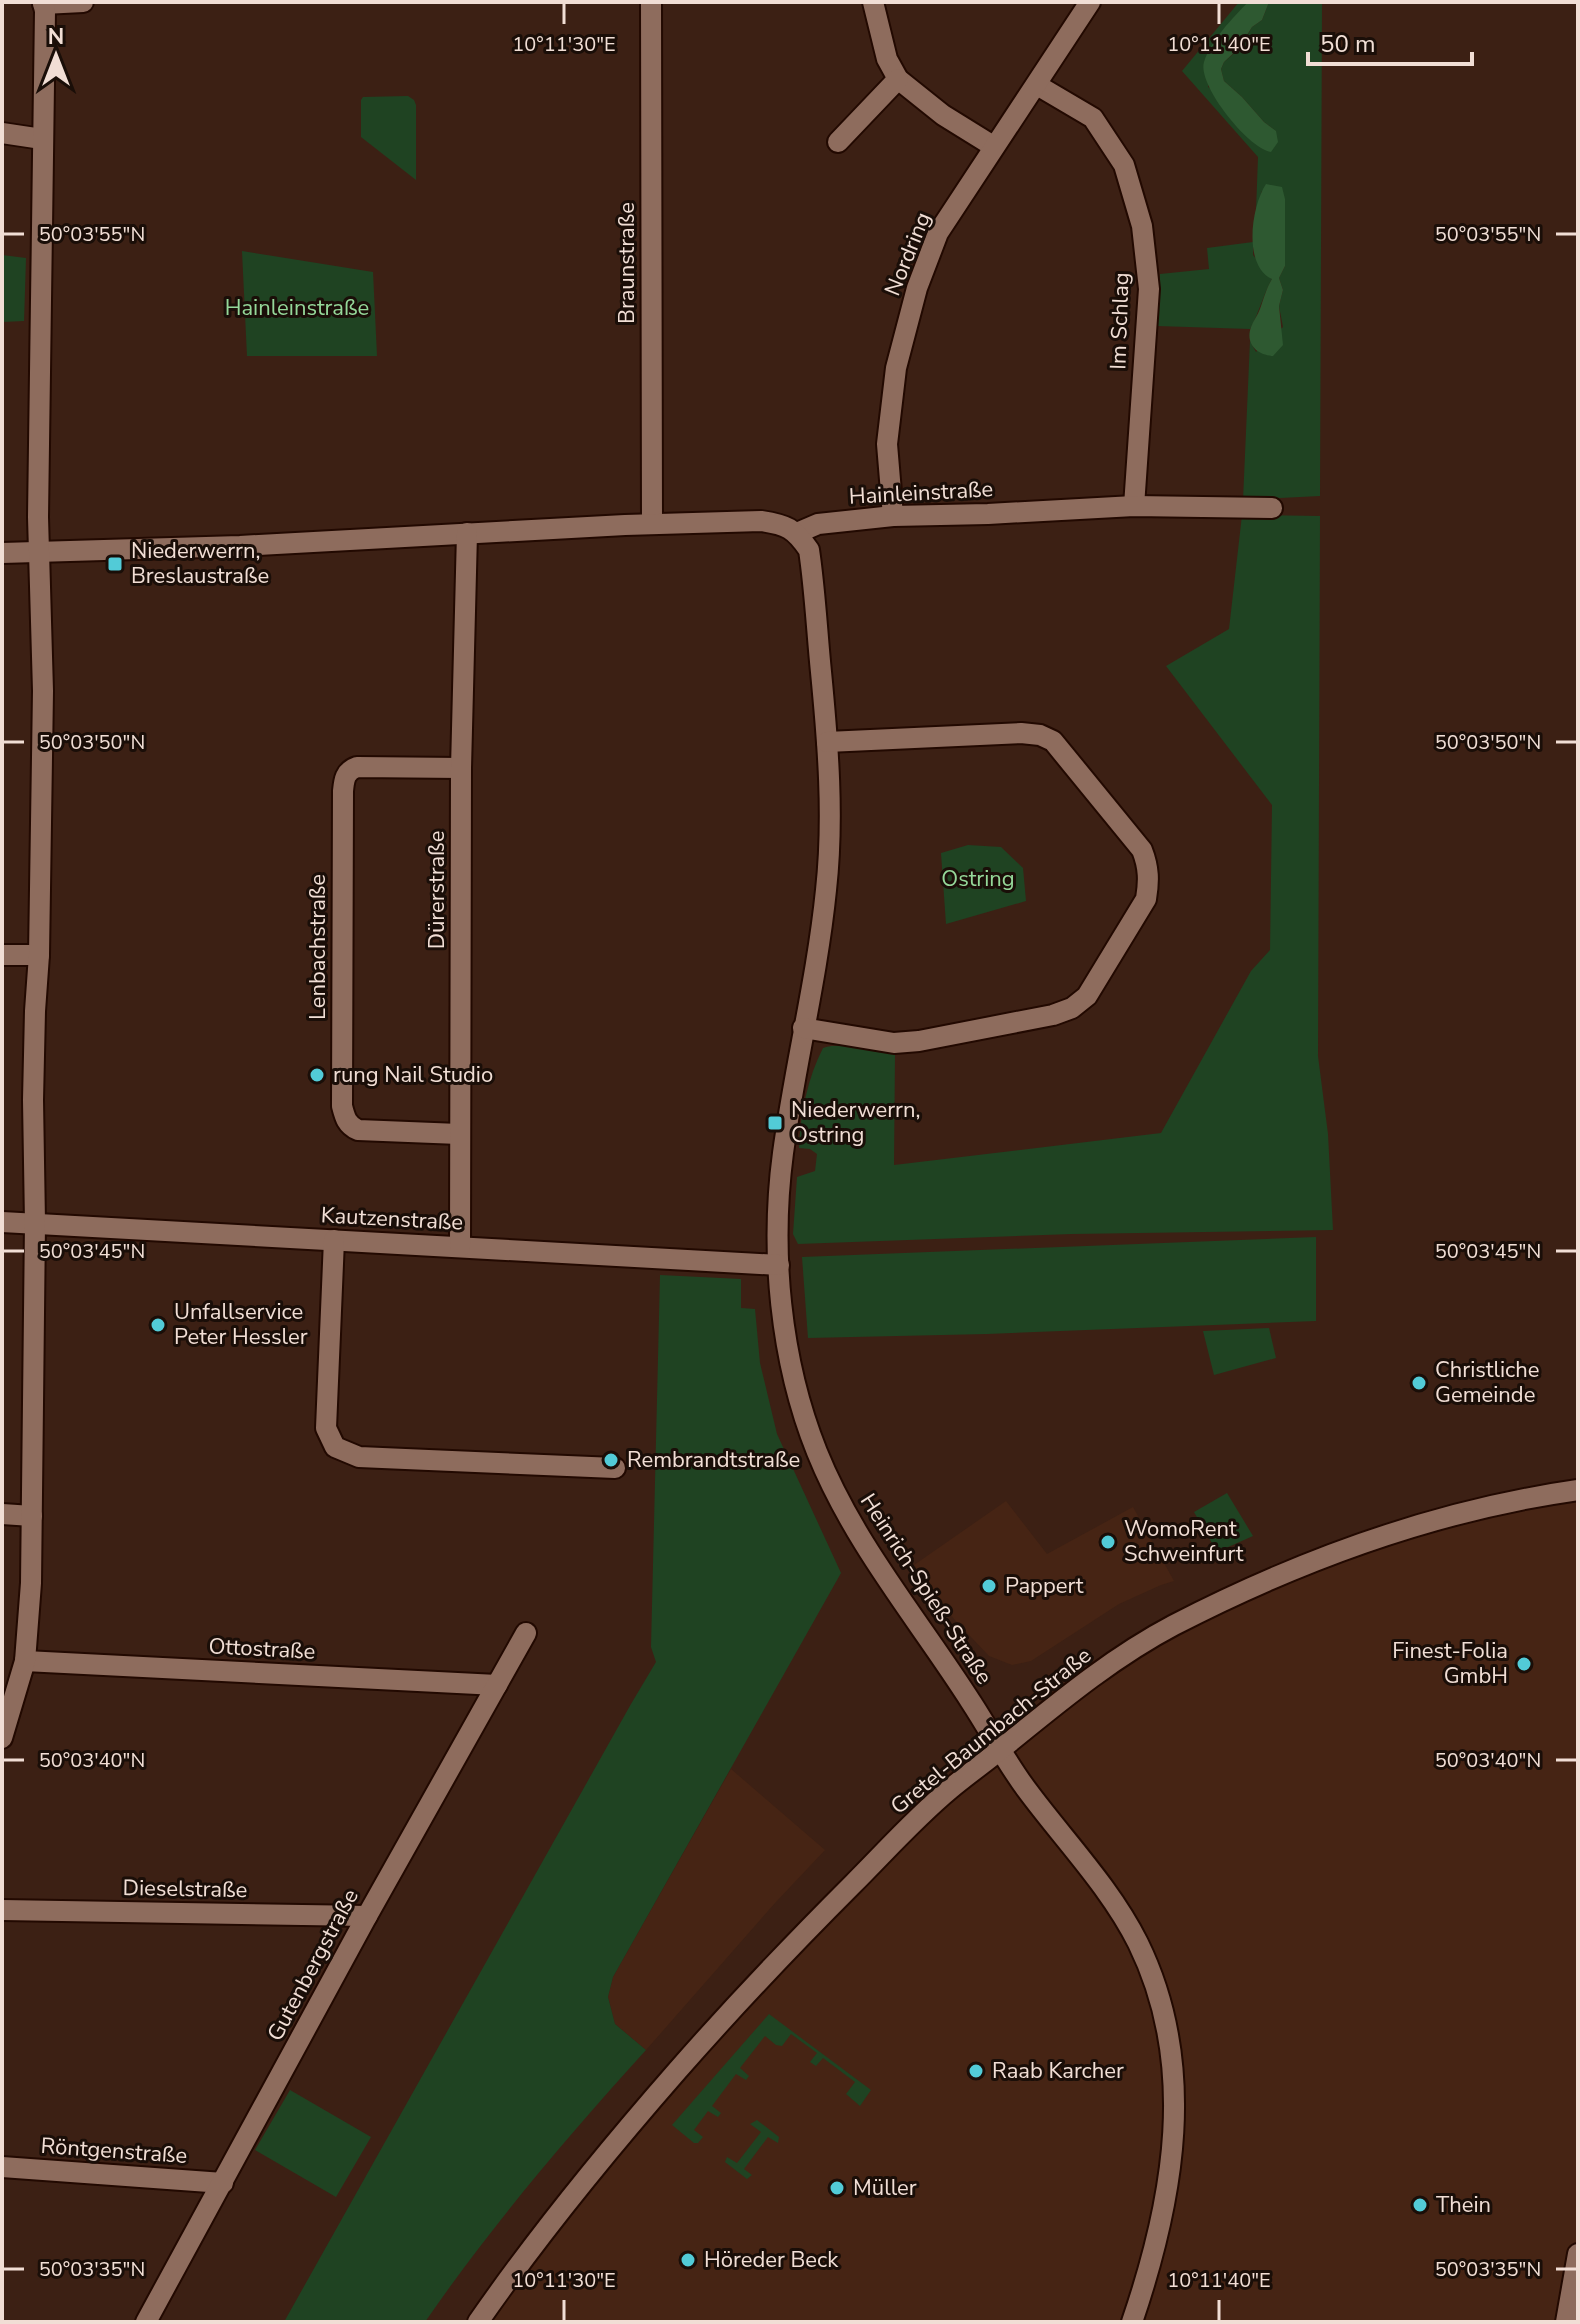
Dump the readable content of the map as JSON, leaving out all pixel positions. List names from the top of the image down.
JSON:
{
  "streets": {
    "street": [
      "Nordring",
      "Braunstraße",
      "Im Schlag",
      "Hainleinstraße",
      "Dürerstraße",
      "Lenbachstraße",
      "Kautzenstraße",
      "Heinrich-Spieß-Straße",
      "Ottostraße",
      "Gretel-Baumbach-Straße",
      "Dieselstraße",
      "Gutenbergstraße",
      "Röntgenstraße"
    ]
  },
  "crossings": [
    ["Nordring", "Im Schlag"],
    ["Nordring", "Hainleinstraße"],
    ["Im Schlag", "Hainleinstraße"],
    ["Dürerstraße", "Lenbachstraße"],
    ["Dürerstraße", "Kautzenstraße"],
    ["Kautzenstraße", "Heinrich-Spieß-Straße"],
    ["Heinrich-Spieß-Straße", "Gretel-Baumbach-Straße"],
    ["Ottostraße", "Gutenbergstraße"],
    ["Dieselstraße", "Gutenbergstraße"],
    ["Gutenbergstraße", "Röntgenstraße"]
  ],
  "parks": ["Hainleinstraße", "Ostring"],
  "places": {
    "transit": ["Niederwerrn, Breslaustraße", "Niederwerrn, Ostring"],
    "other": [
      "rung Nail Studio",
      "Unfallservice Peter Hessler",
      "Christliche Gemeinde",
      "Rembrandtstraße",
      "WomoRent Schweinfurt",
      "Pappert",
      "Finest-Folia GmbH",
      "Raab Karcher",
      "Müller",
      "Thein",
      "Höreder Beck"
    ]
  },
  "scale_bar": "50 m",
  "north": "top",
  "coordinates": [
    "10°11'30\"E",
    "10°11'40\"E",
    "50°03'55\"N",
    "50°03'50\"N",
    "50°03'45\"N",
    "50°03'40\"N",
    "50°03'35\"N"
  ]
}
